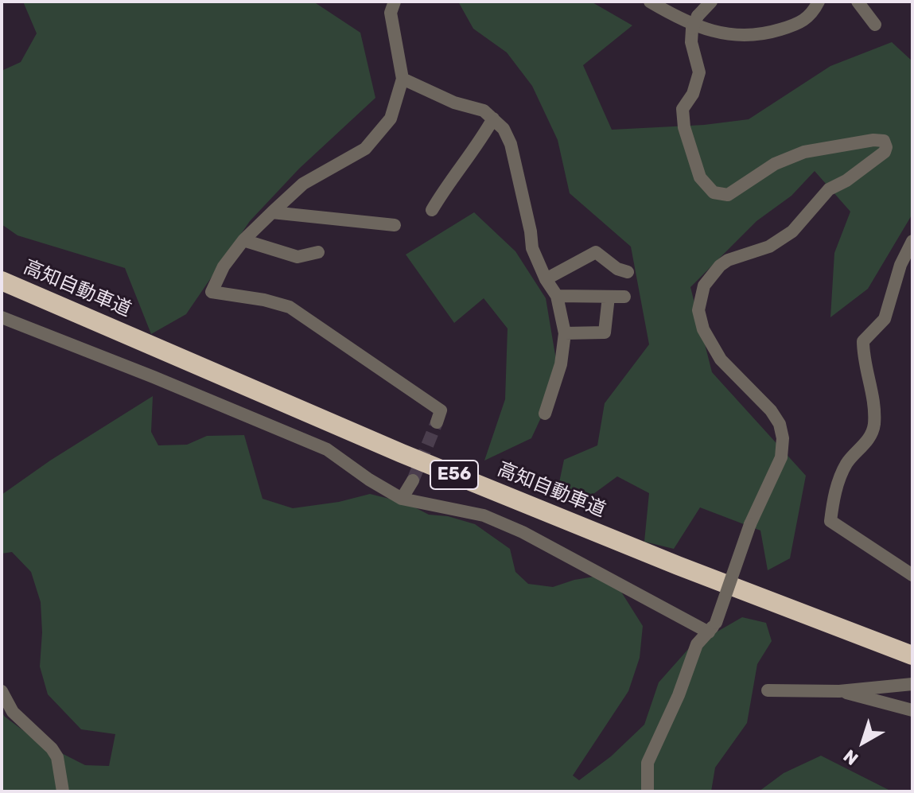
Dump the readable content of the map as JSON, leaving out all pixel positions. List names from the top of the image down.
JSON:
{
  "streets": {
    "highway": ["高知自動車道", "E56"]
  },
  "north": "bottom left"
}
